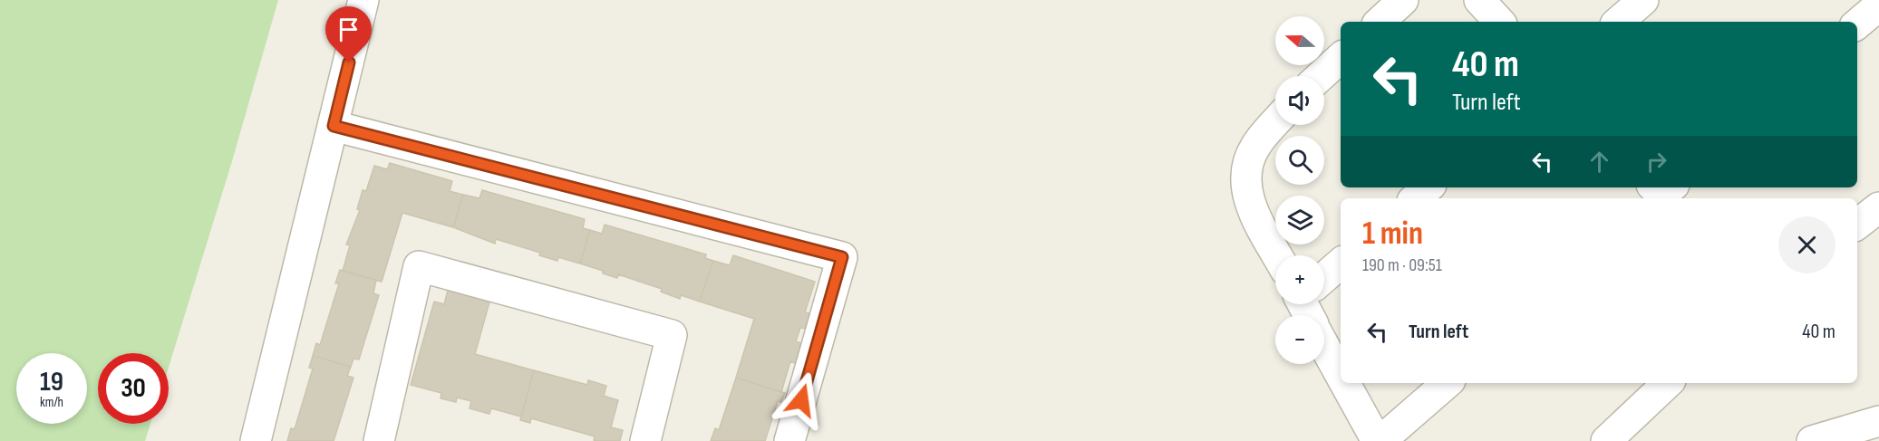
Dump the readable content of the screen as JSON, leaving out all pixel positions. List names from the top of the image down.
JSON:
{
  "north": "left",
  "page": {
    "map_buttons": ["+", "−"],
    "turn": ["40 m", "Turn left"],
    "heading": ["1 min", "190 m · 09:51"],
    "list": [
      {
        "name": "Turn left",
        "value": "40 m"
      }
    ],
    "speed": "19 km/h",
    "limit": "30"
  }
}
